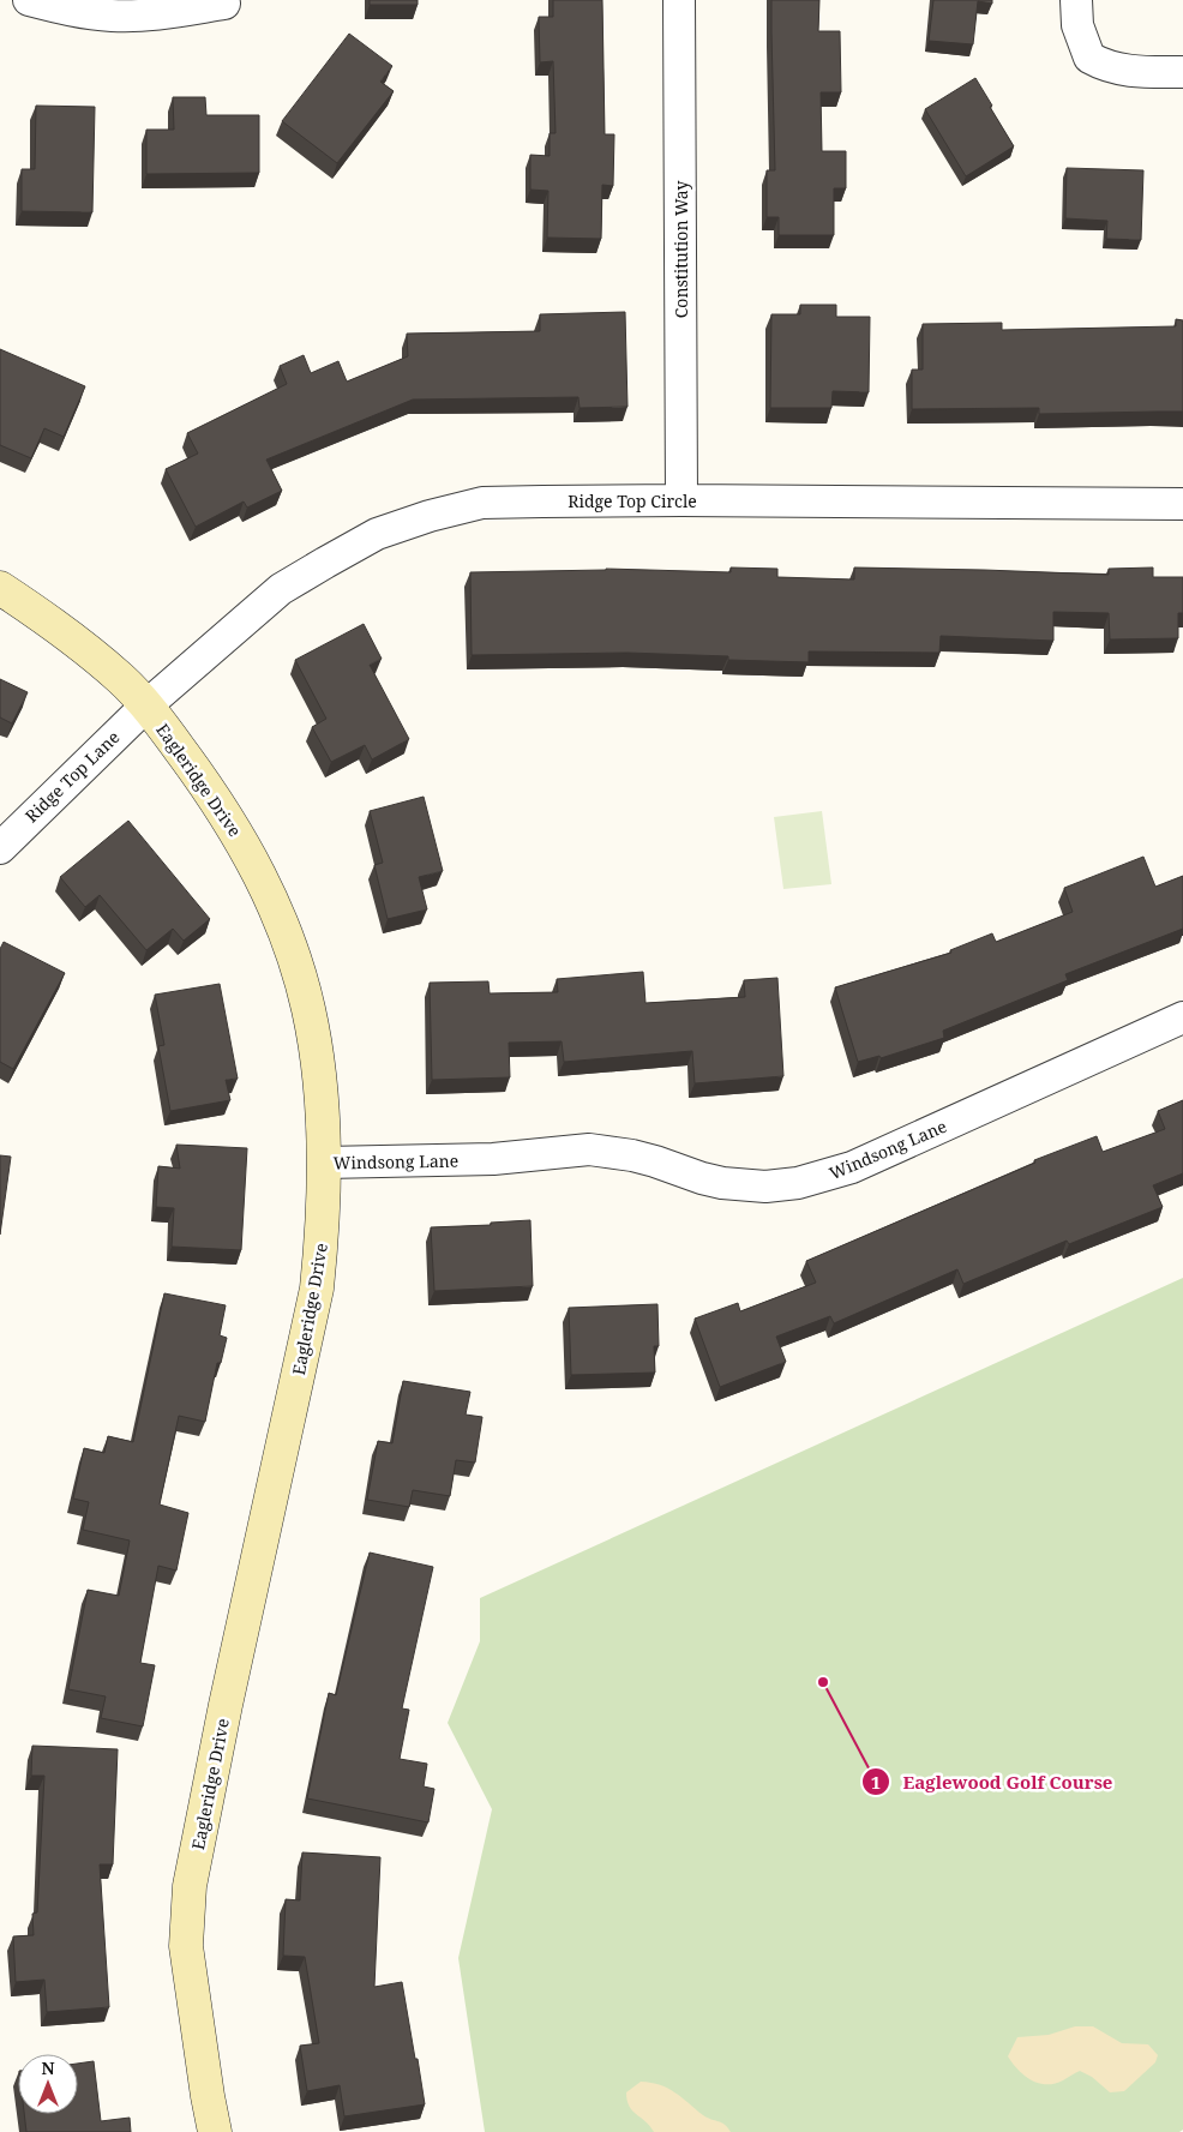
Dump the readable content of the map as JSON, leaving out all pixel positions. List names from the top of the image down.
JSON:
{
  "streets": {
    "main road": ["Eagleridge Drive"],
    "street": [
      "Constitution Way",
      "Ridge Top Circle",
      "Ridge Top Lane",
      "Windsong Lane"
    ]
  },
  "crossings": [
    ["Constitution Way", "Ridge Top Circle"],
    ["Ridge Top Circle", "Ridge Top Lane"],
    ["Ridge Top Circle", "Eagleridge Drive"],
    ["Ridge Top Lane", "Eagleridge Drive"],
    ["Eagleridge Drive", "Windsong Lane"]
  ],
  "places": ["Eaglewood Golf Course"],
  "north": "top"
}
